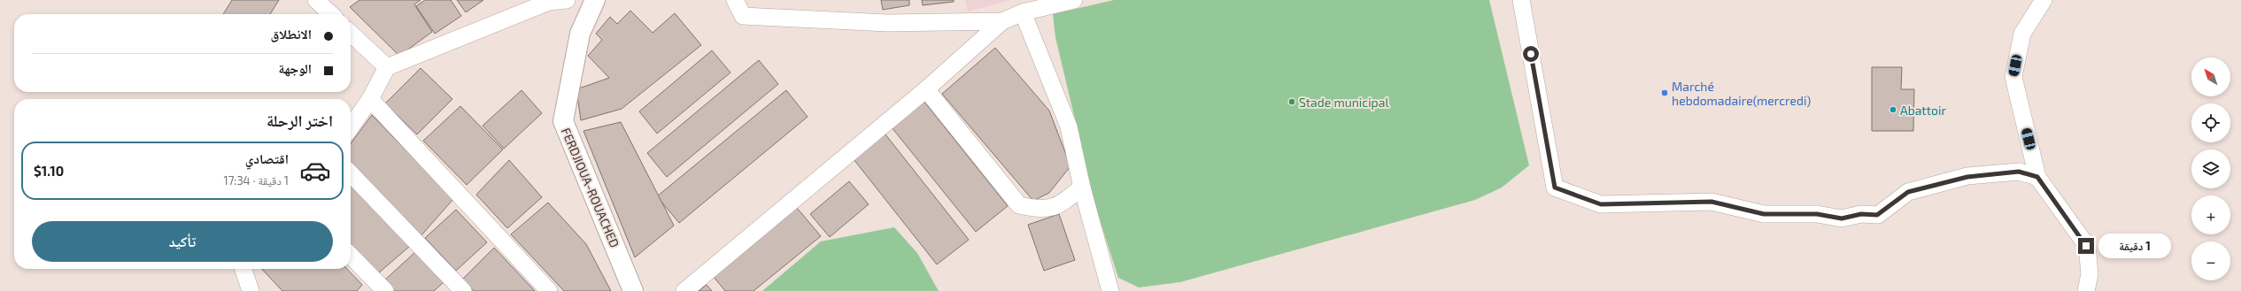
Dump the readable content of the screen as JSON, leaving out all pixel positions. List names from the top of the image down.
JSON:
{
  "streets": {
    "main road": ["FERDJIOUA-ROUACHED"]
  },
  "places": ["Marché hebdomadaire(mercredi)", "Stade municipal", "Abattoir"],
  "north": "top left",
  "page": {
    "banner": ["الانطلاق", "الوجهة"],
    "map_buttons": ["+", "−"],
    "heading": "اختر الرحلة",
    "list": [
      {
        "name": "اقتصادي",
        "note": "1 دقيقة · 17:34",
        "value": "$1.10"
      }
    ],
    "buttons": "تأكيد",
    "bubble": "1 دقيقة"
  }
}
